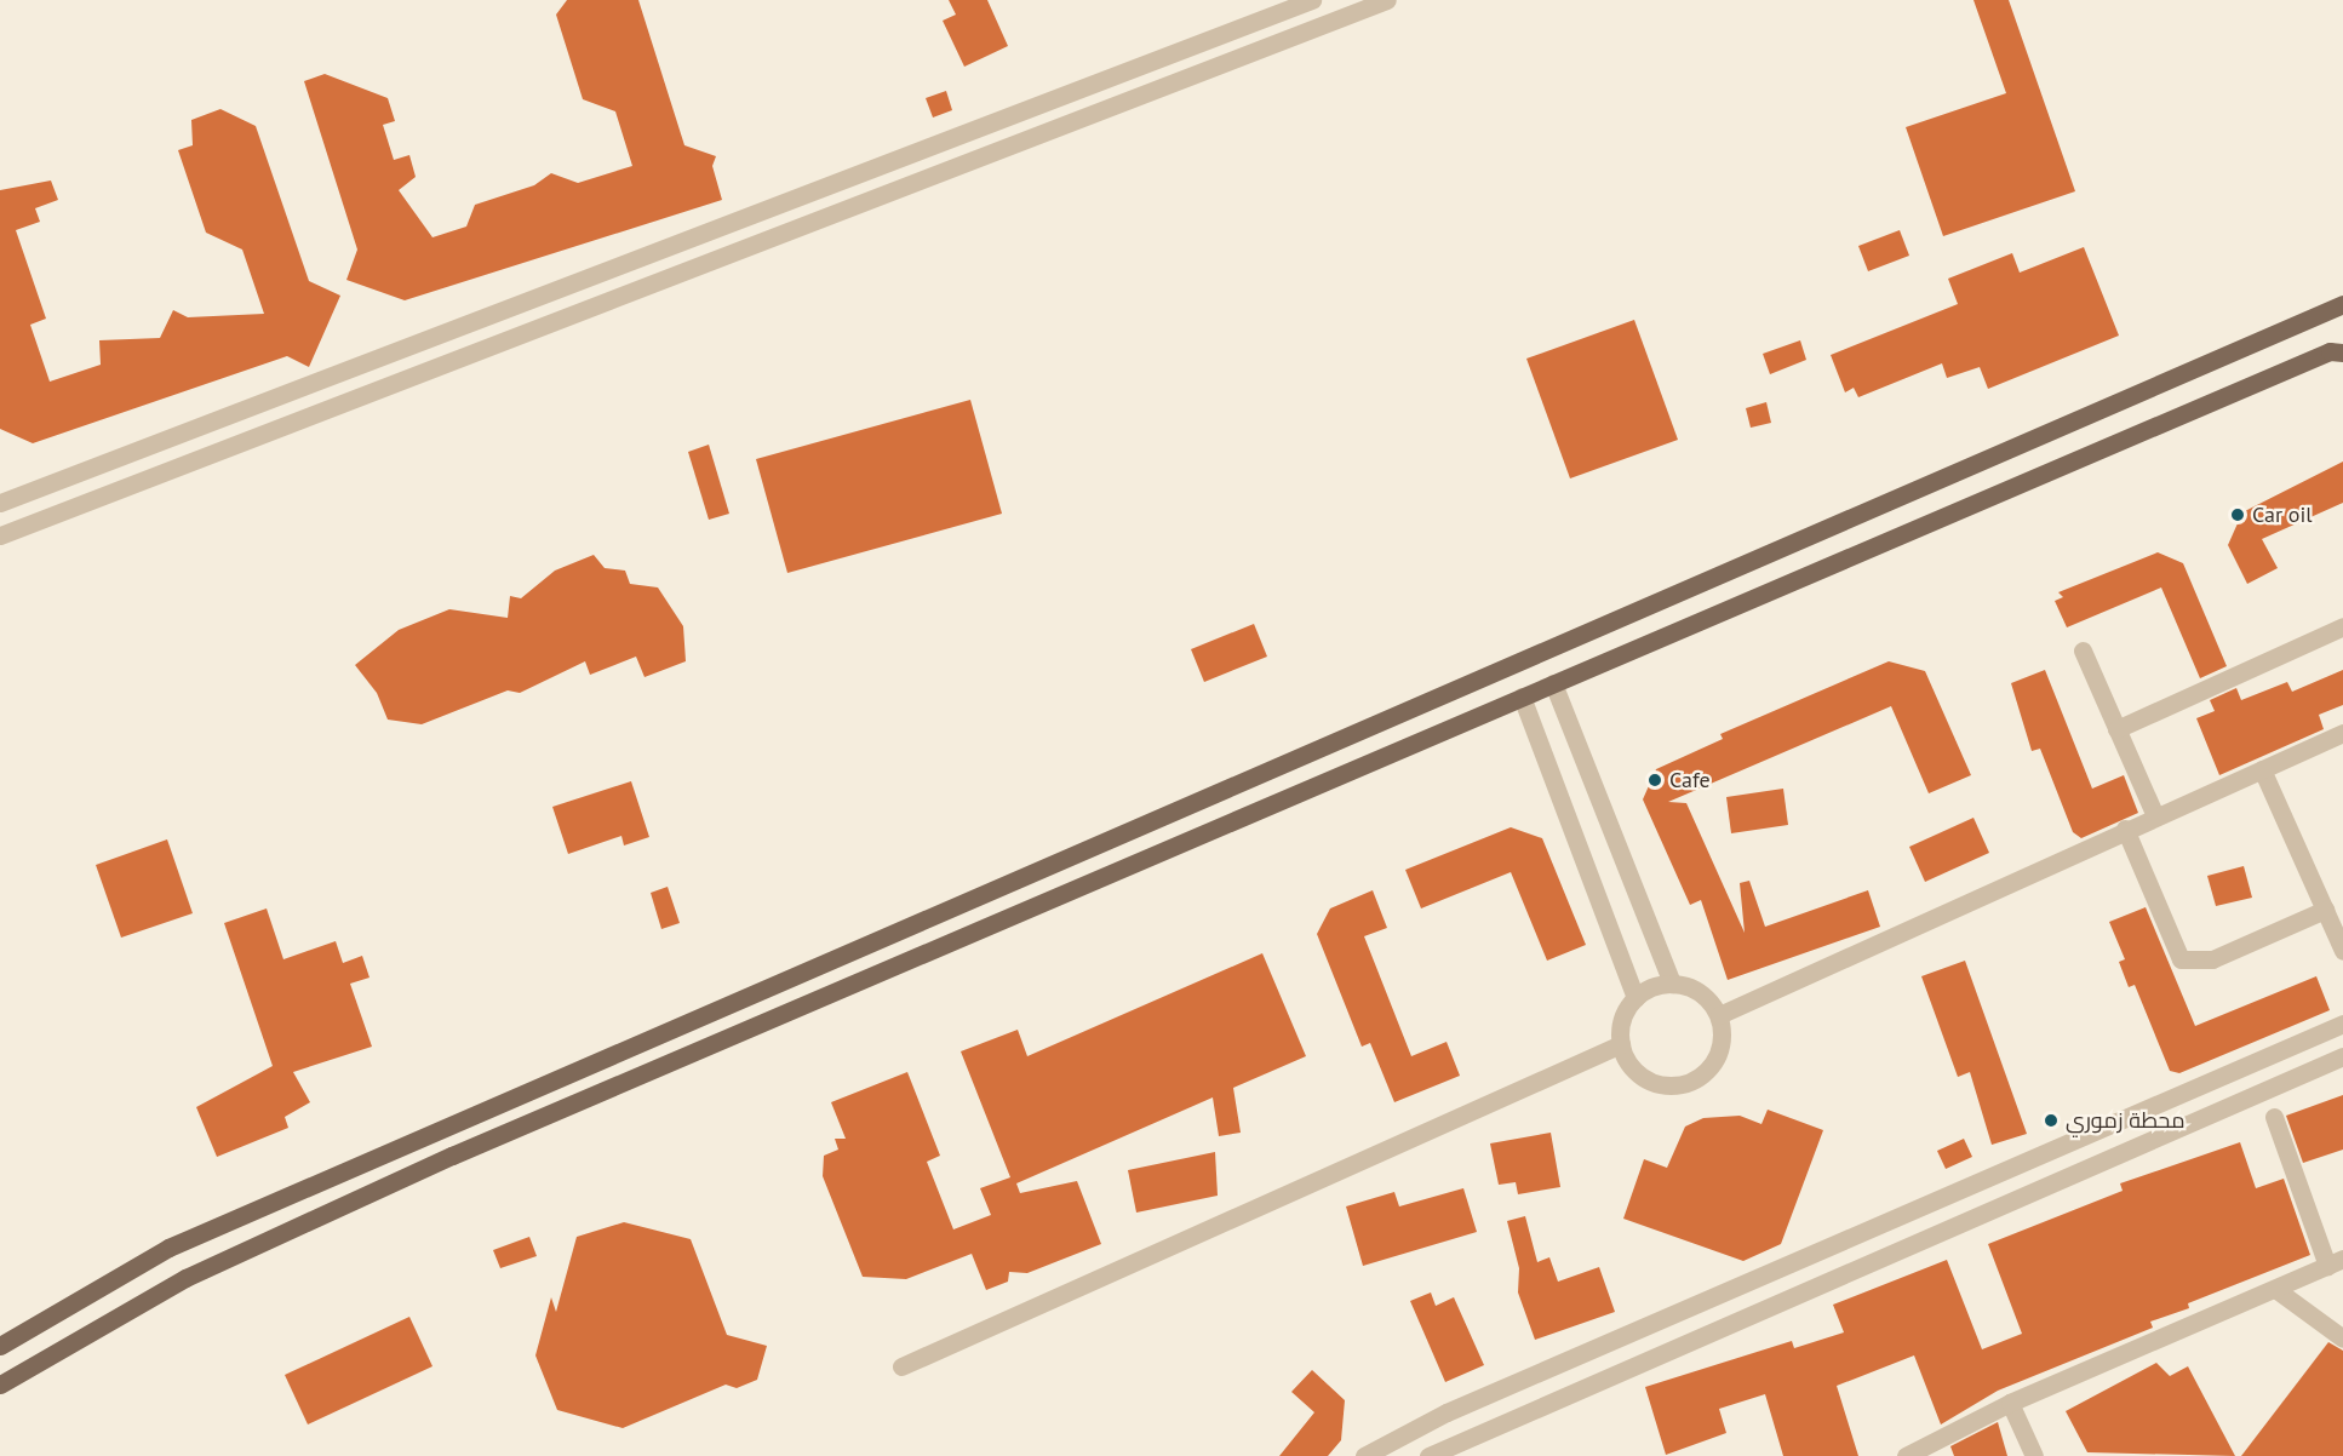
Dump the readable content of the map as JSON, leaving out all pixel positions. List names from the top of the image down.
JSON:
{
  "places": ["Car oil", "Cafe", "محطة زموري"]
}
